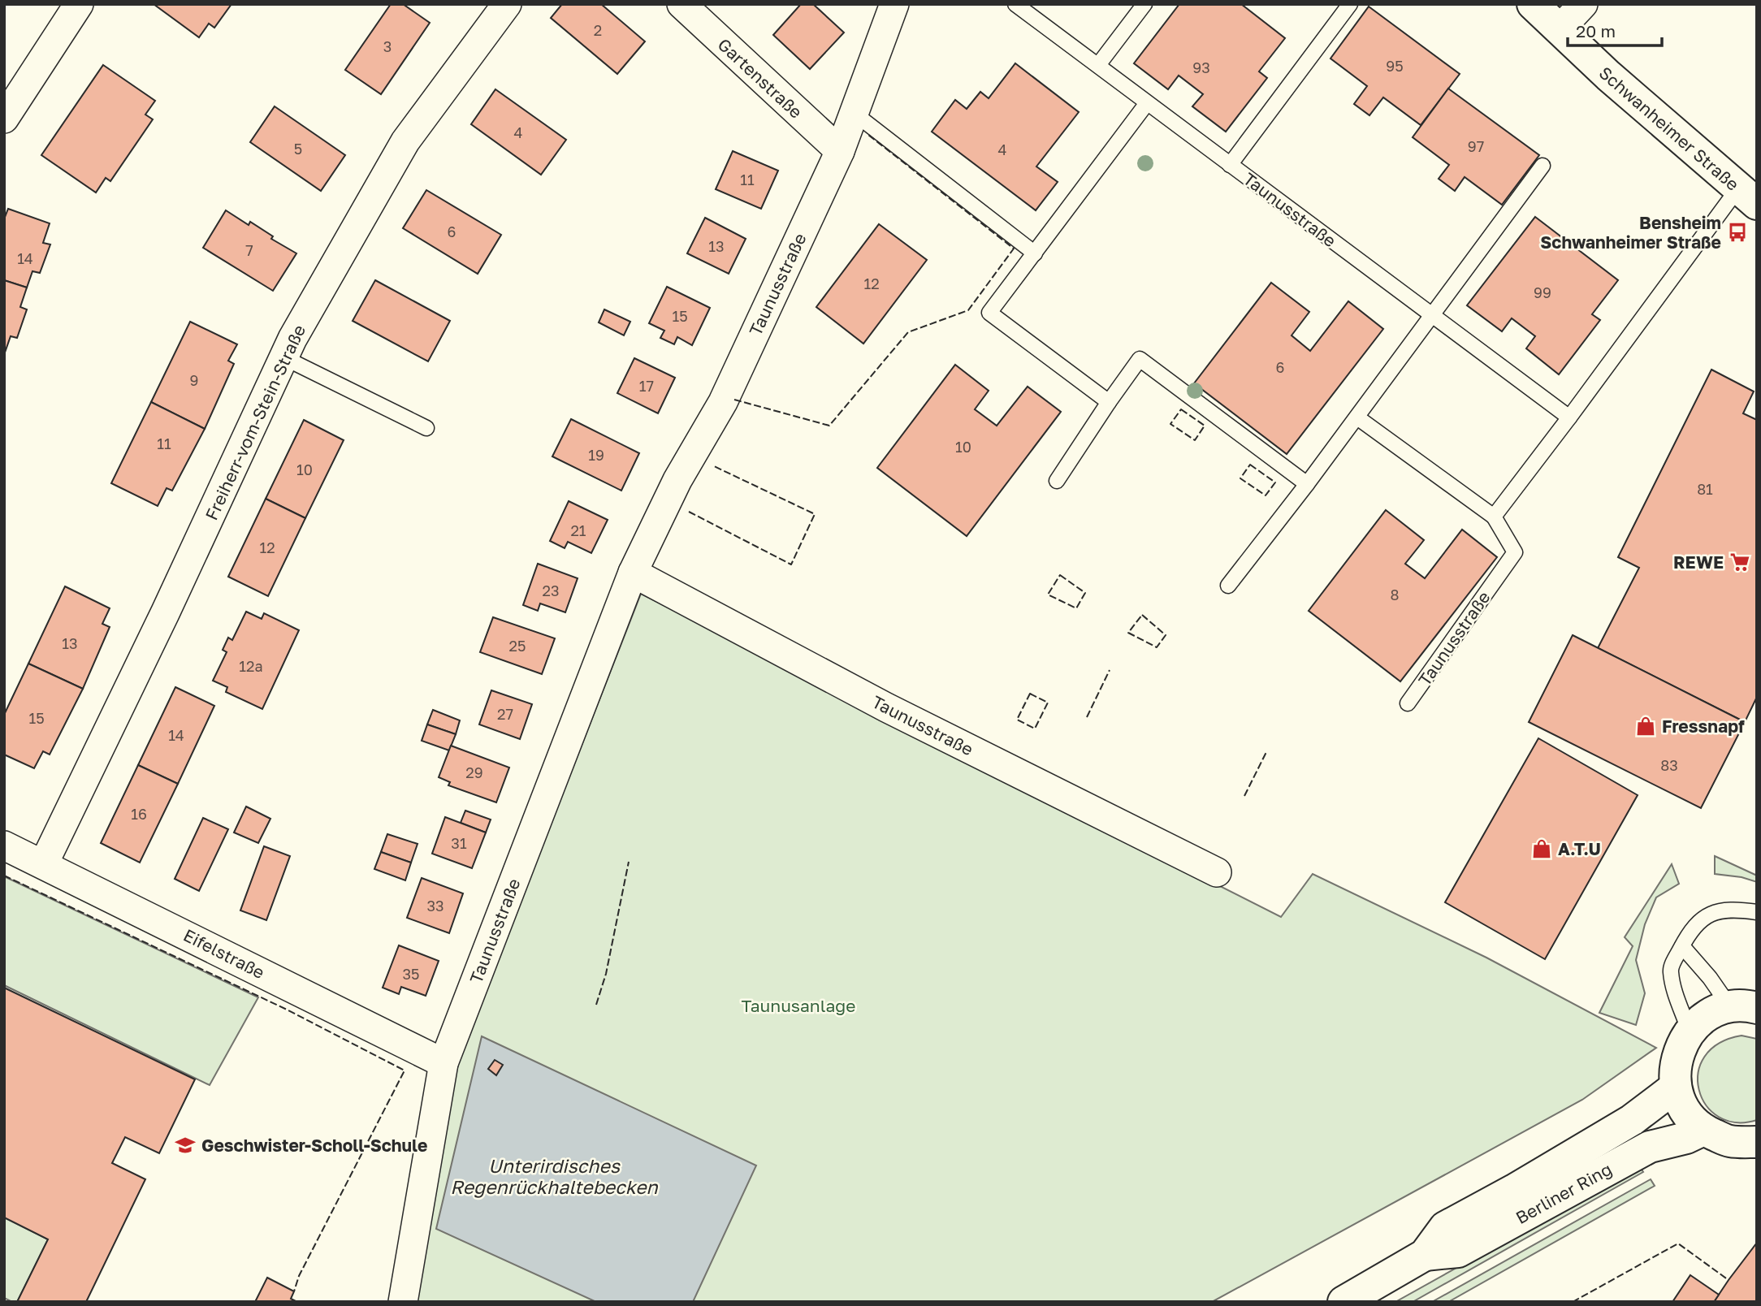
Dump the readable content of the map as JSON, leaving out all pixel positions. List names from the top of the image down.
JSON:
{
  "streets": {
    "street": [
      "Gartenstraße",
      "Schwanheimer Straße",
      "Taunusstraße",
      "Freiherr-vom-Stein-Straße",
      "Eifelstraße",
      "Berliner Ring"
    ]
  },
  "crossings": [
    ["Gartenstraße", "Taunusstraße"],
    ["Taunusstraße", "Eifelstraße"],
    ["Freiherr-vom-Stein-Straße", "Eifelstraße"]
  ],
  "water": ["Unterirdisches Regenrückhaltebecken"],
  "parks": ["Taunusanlage"],
  "places": {
    "bus stop": ["Bensheim Schwanheimer Straße"],
    "supermarket": ["REWE"],
    "shop": ["Fressnapf", "A.T.U"],
    "school or university": ["Geschwister-Scholl-Schule"]
  },
  "house_numbers": [
    "2",
    "3",
    "95",
    "93",
    "4",
    "97",
    "5",
    "4",
    "11",
    "6",
    "13",
    "7",
    "14",
    "12",
    "99",
    "15",
    "6",
    "9",
    "17",
    "11",
    "10",
    "19",
    "10",
    "81",
    "21",
    "12",
    "23",
    "8",
    "13",
    "25",
    "12a",
    "27",
    "15",
    "14",
    "83",
    "29",
    "16",
    "31",
    "33",
    "35"
  ],
  "scale_bar": "20 m"
}
